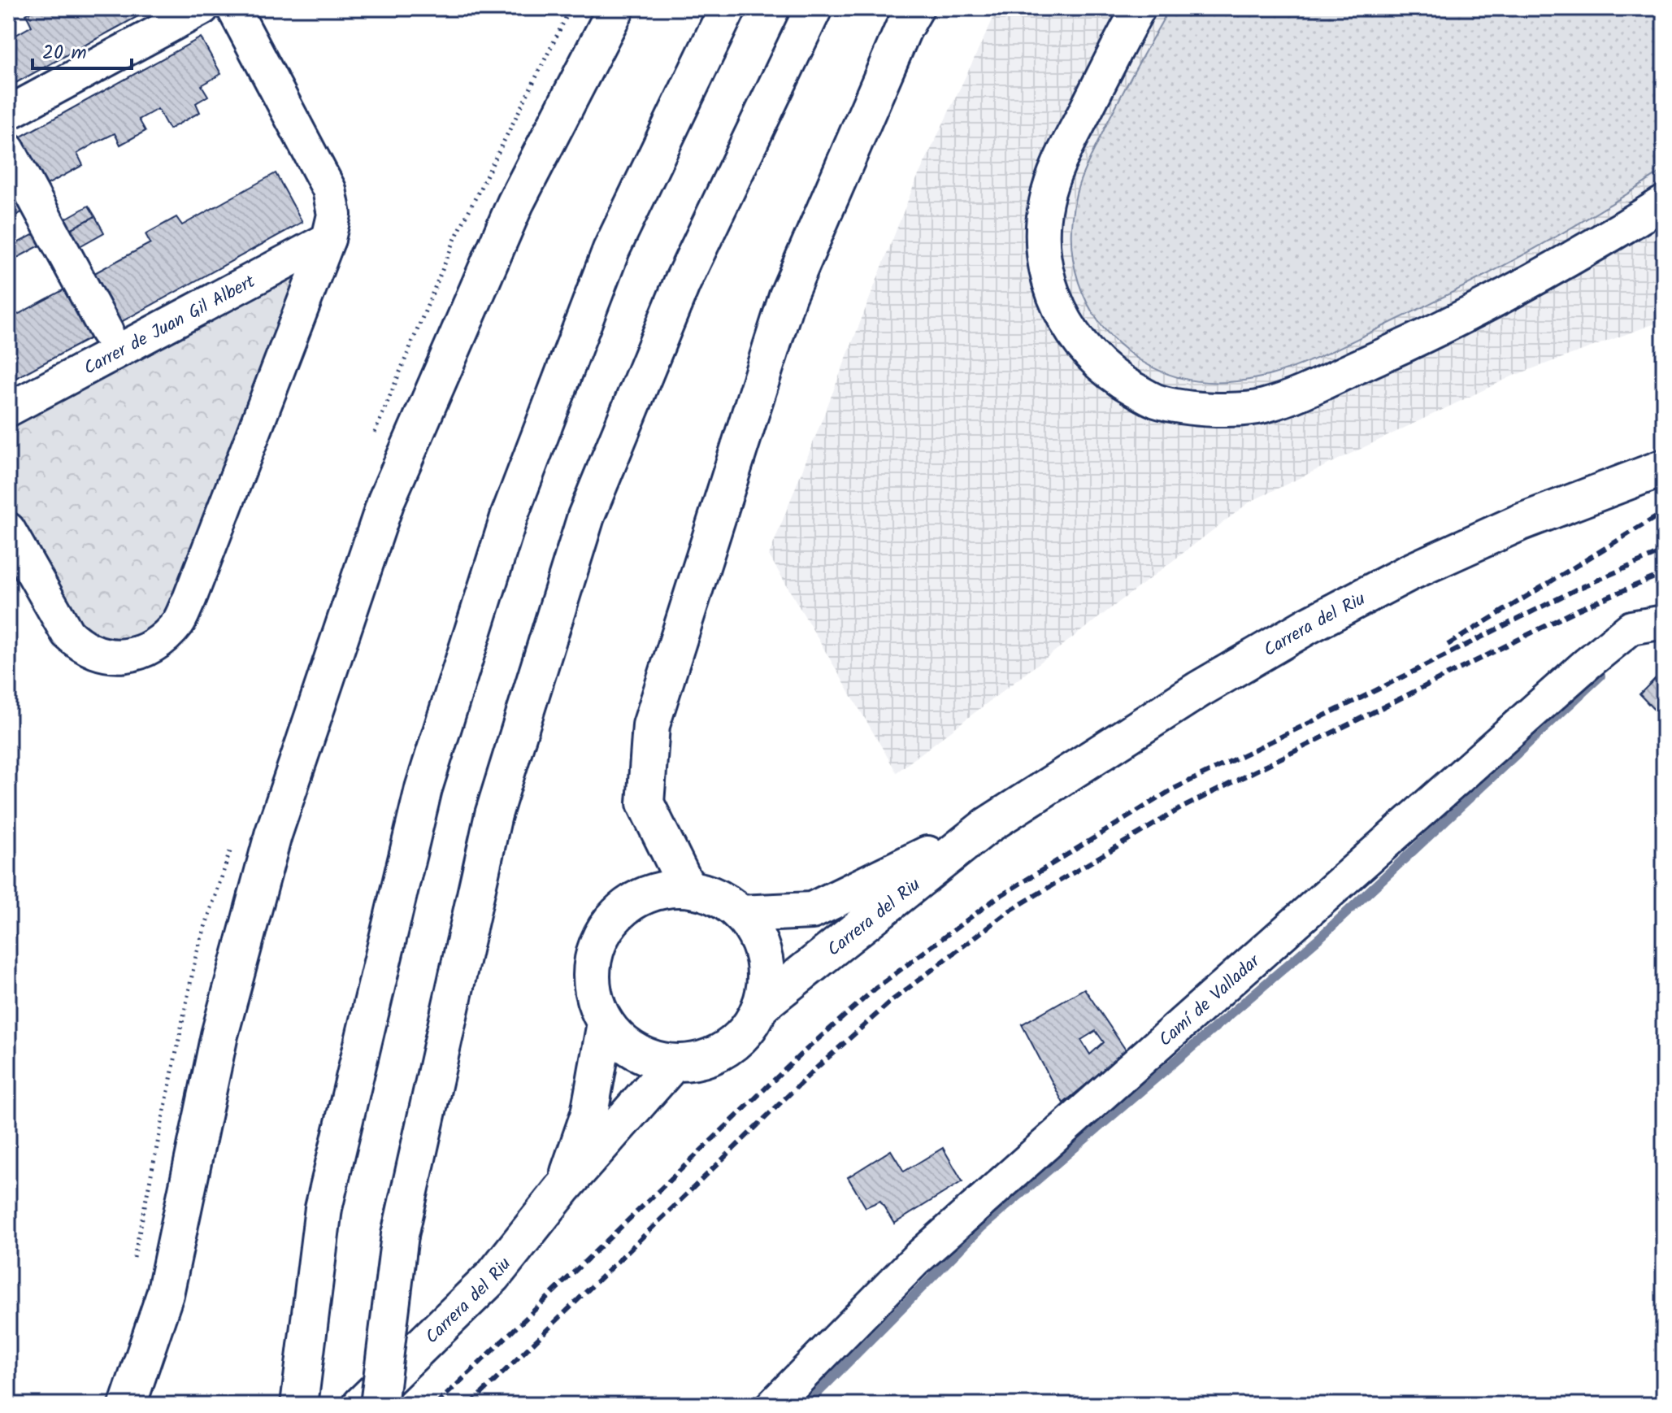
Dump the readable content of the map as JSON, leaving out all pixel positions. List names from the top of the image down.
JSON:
{
  "streets": {
    "main road": ["Carrera del Riu"],
    "street": ["Carrer de Juan Gil Albert", "Camí de Valladar"]
  },
  "scale_bar": "20 m"
}
